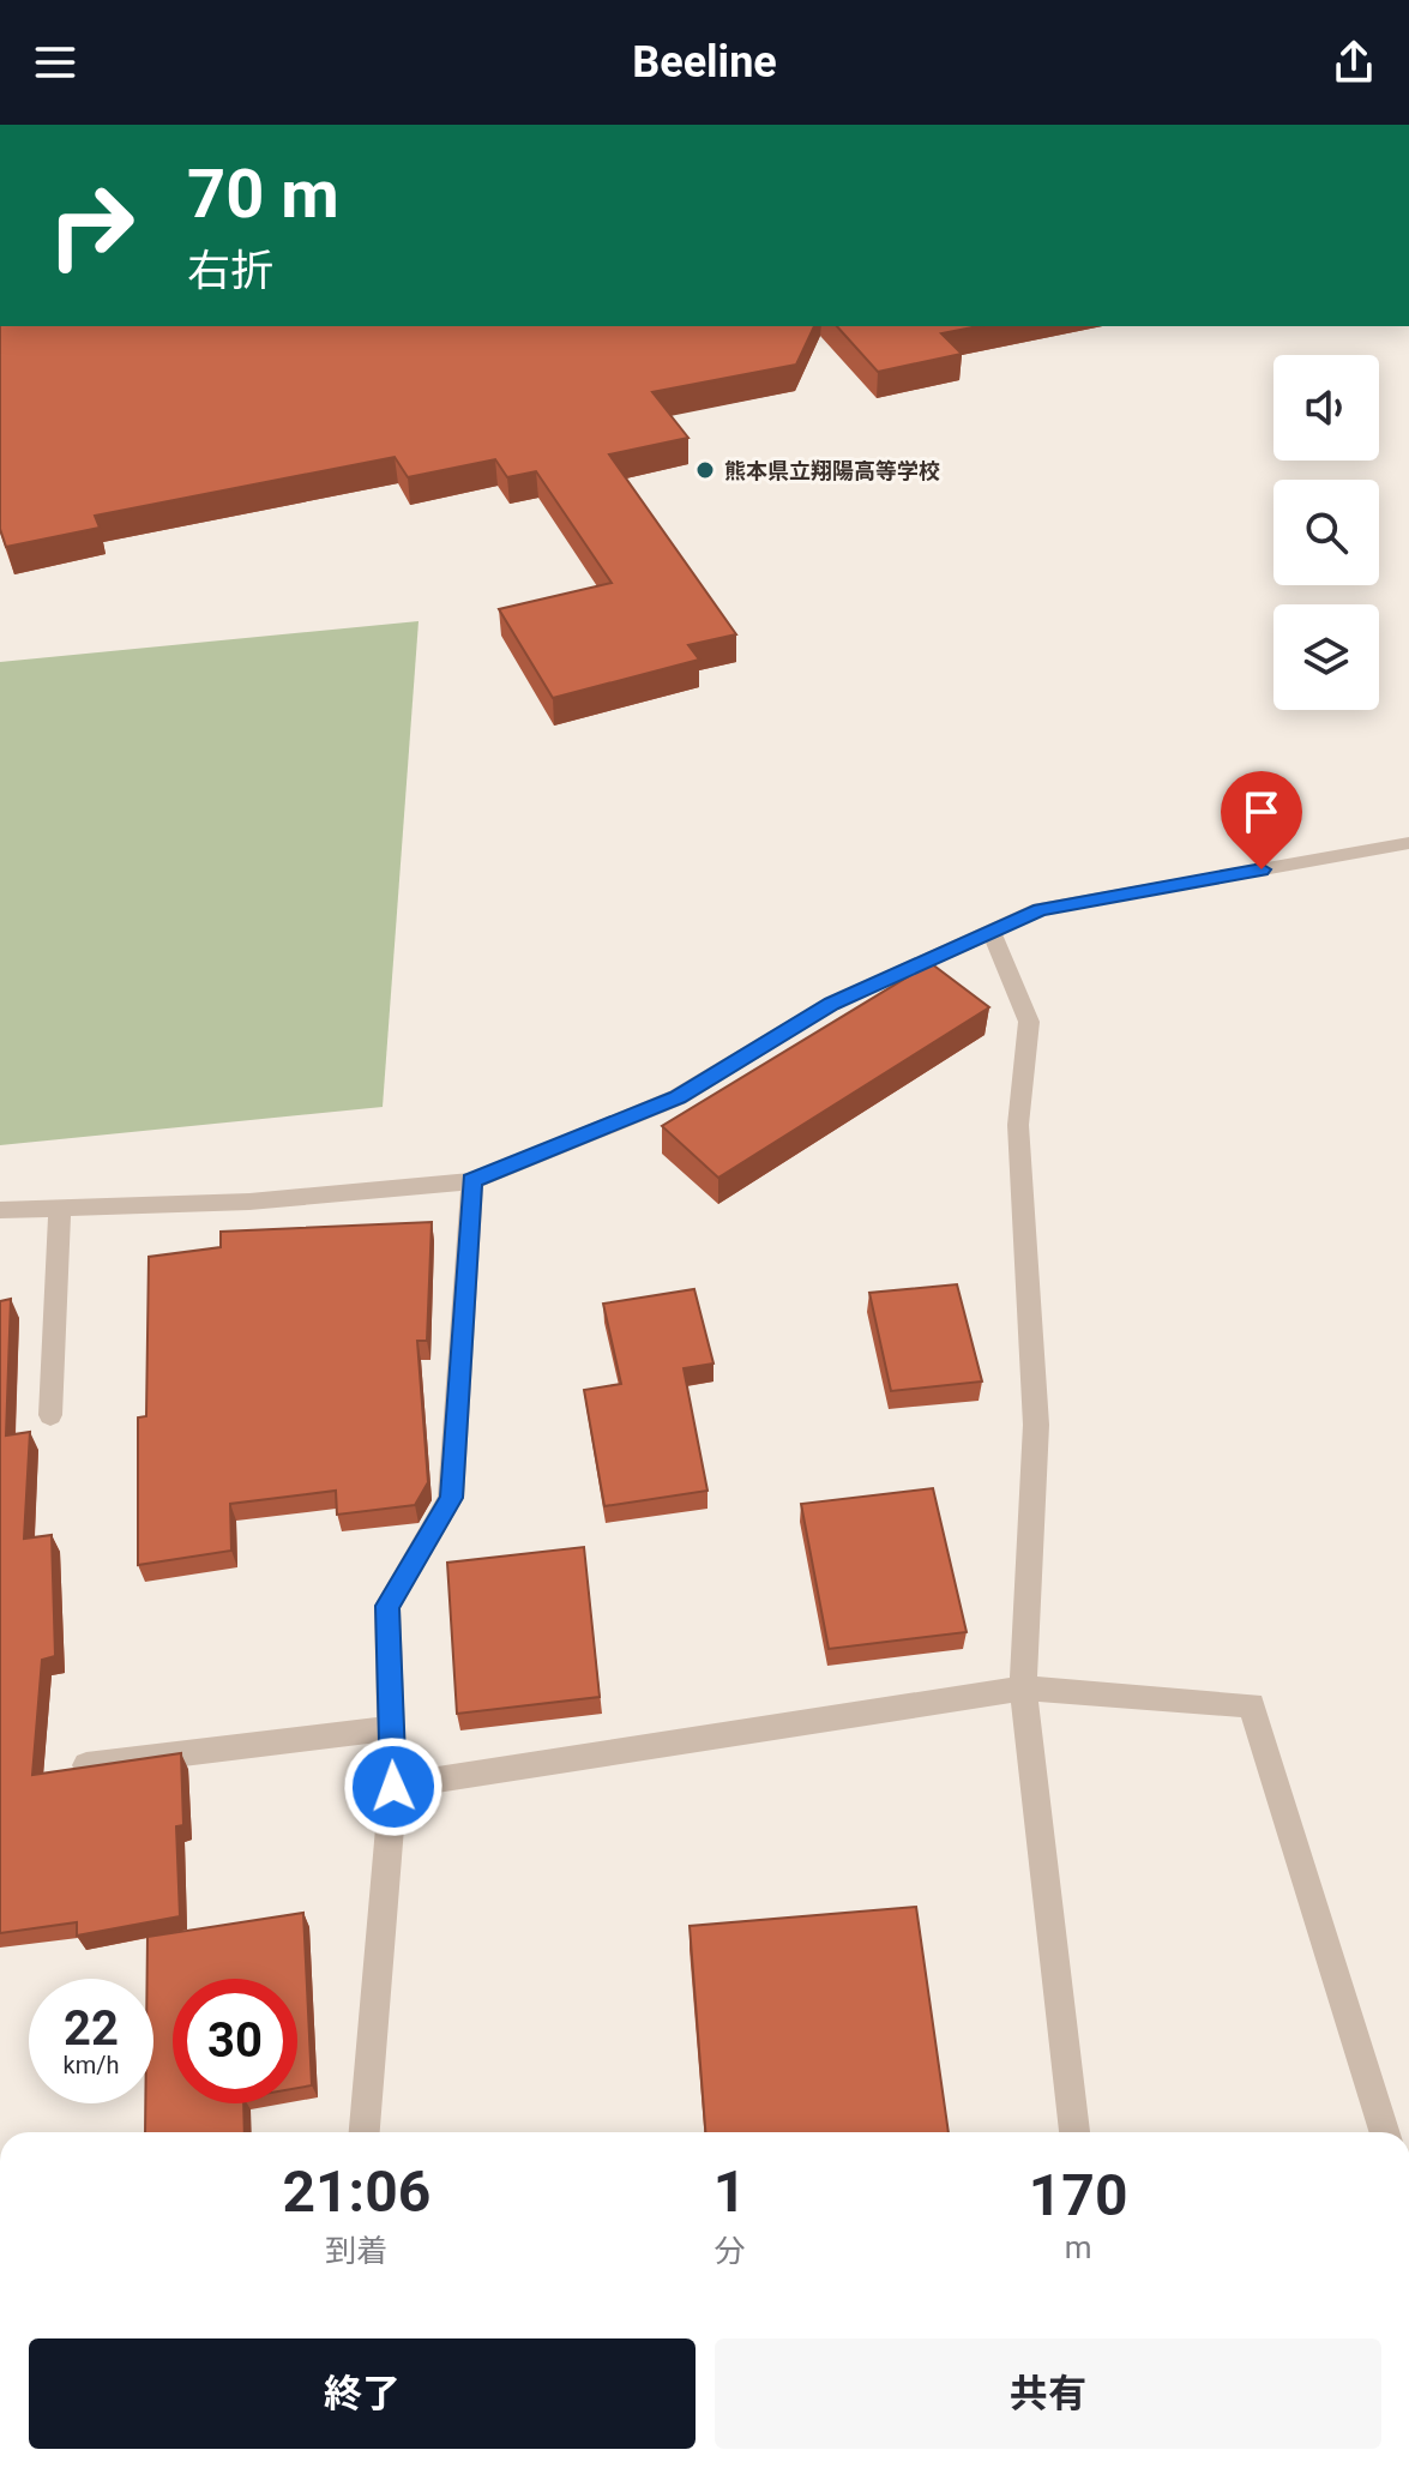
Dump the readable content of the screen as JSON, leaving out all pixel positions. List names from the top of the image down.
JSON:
{
  "places": ["熊本県立翔陽高等学校"],
  "page": {
    "header": "Beeline",
    "turn": ["70 m", "右折"],
    "speed": "22 km/h",
    "limit": "30",
    "eta": [
      "21:06",
      "到着",
      "1",
      "分",
      "170",
      "m"
    ],
    "buttons": ["終了", "共有"]
  }
}
